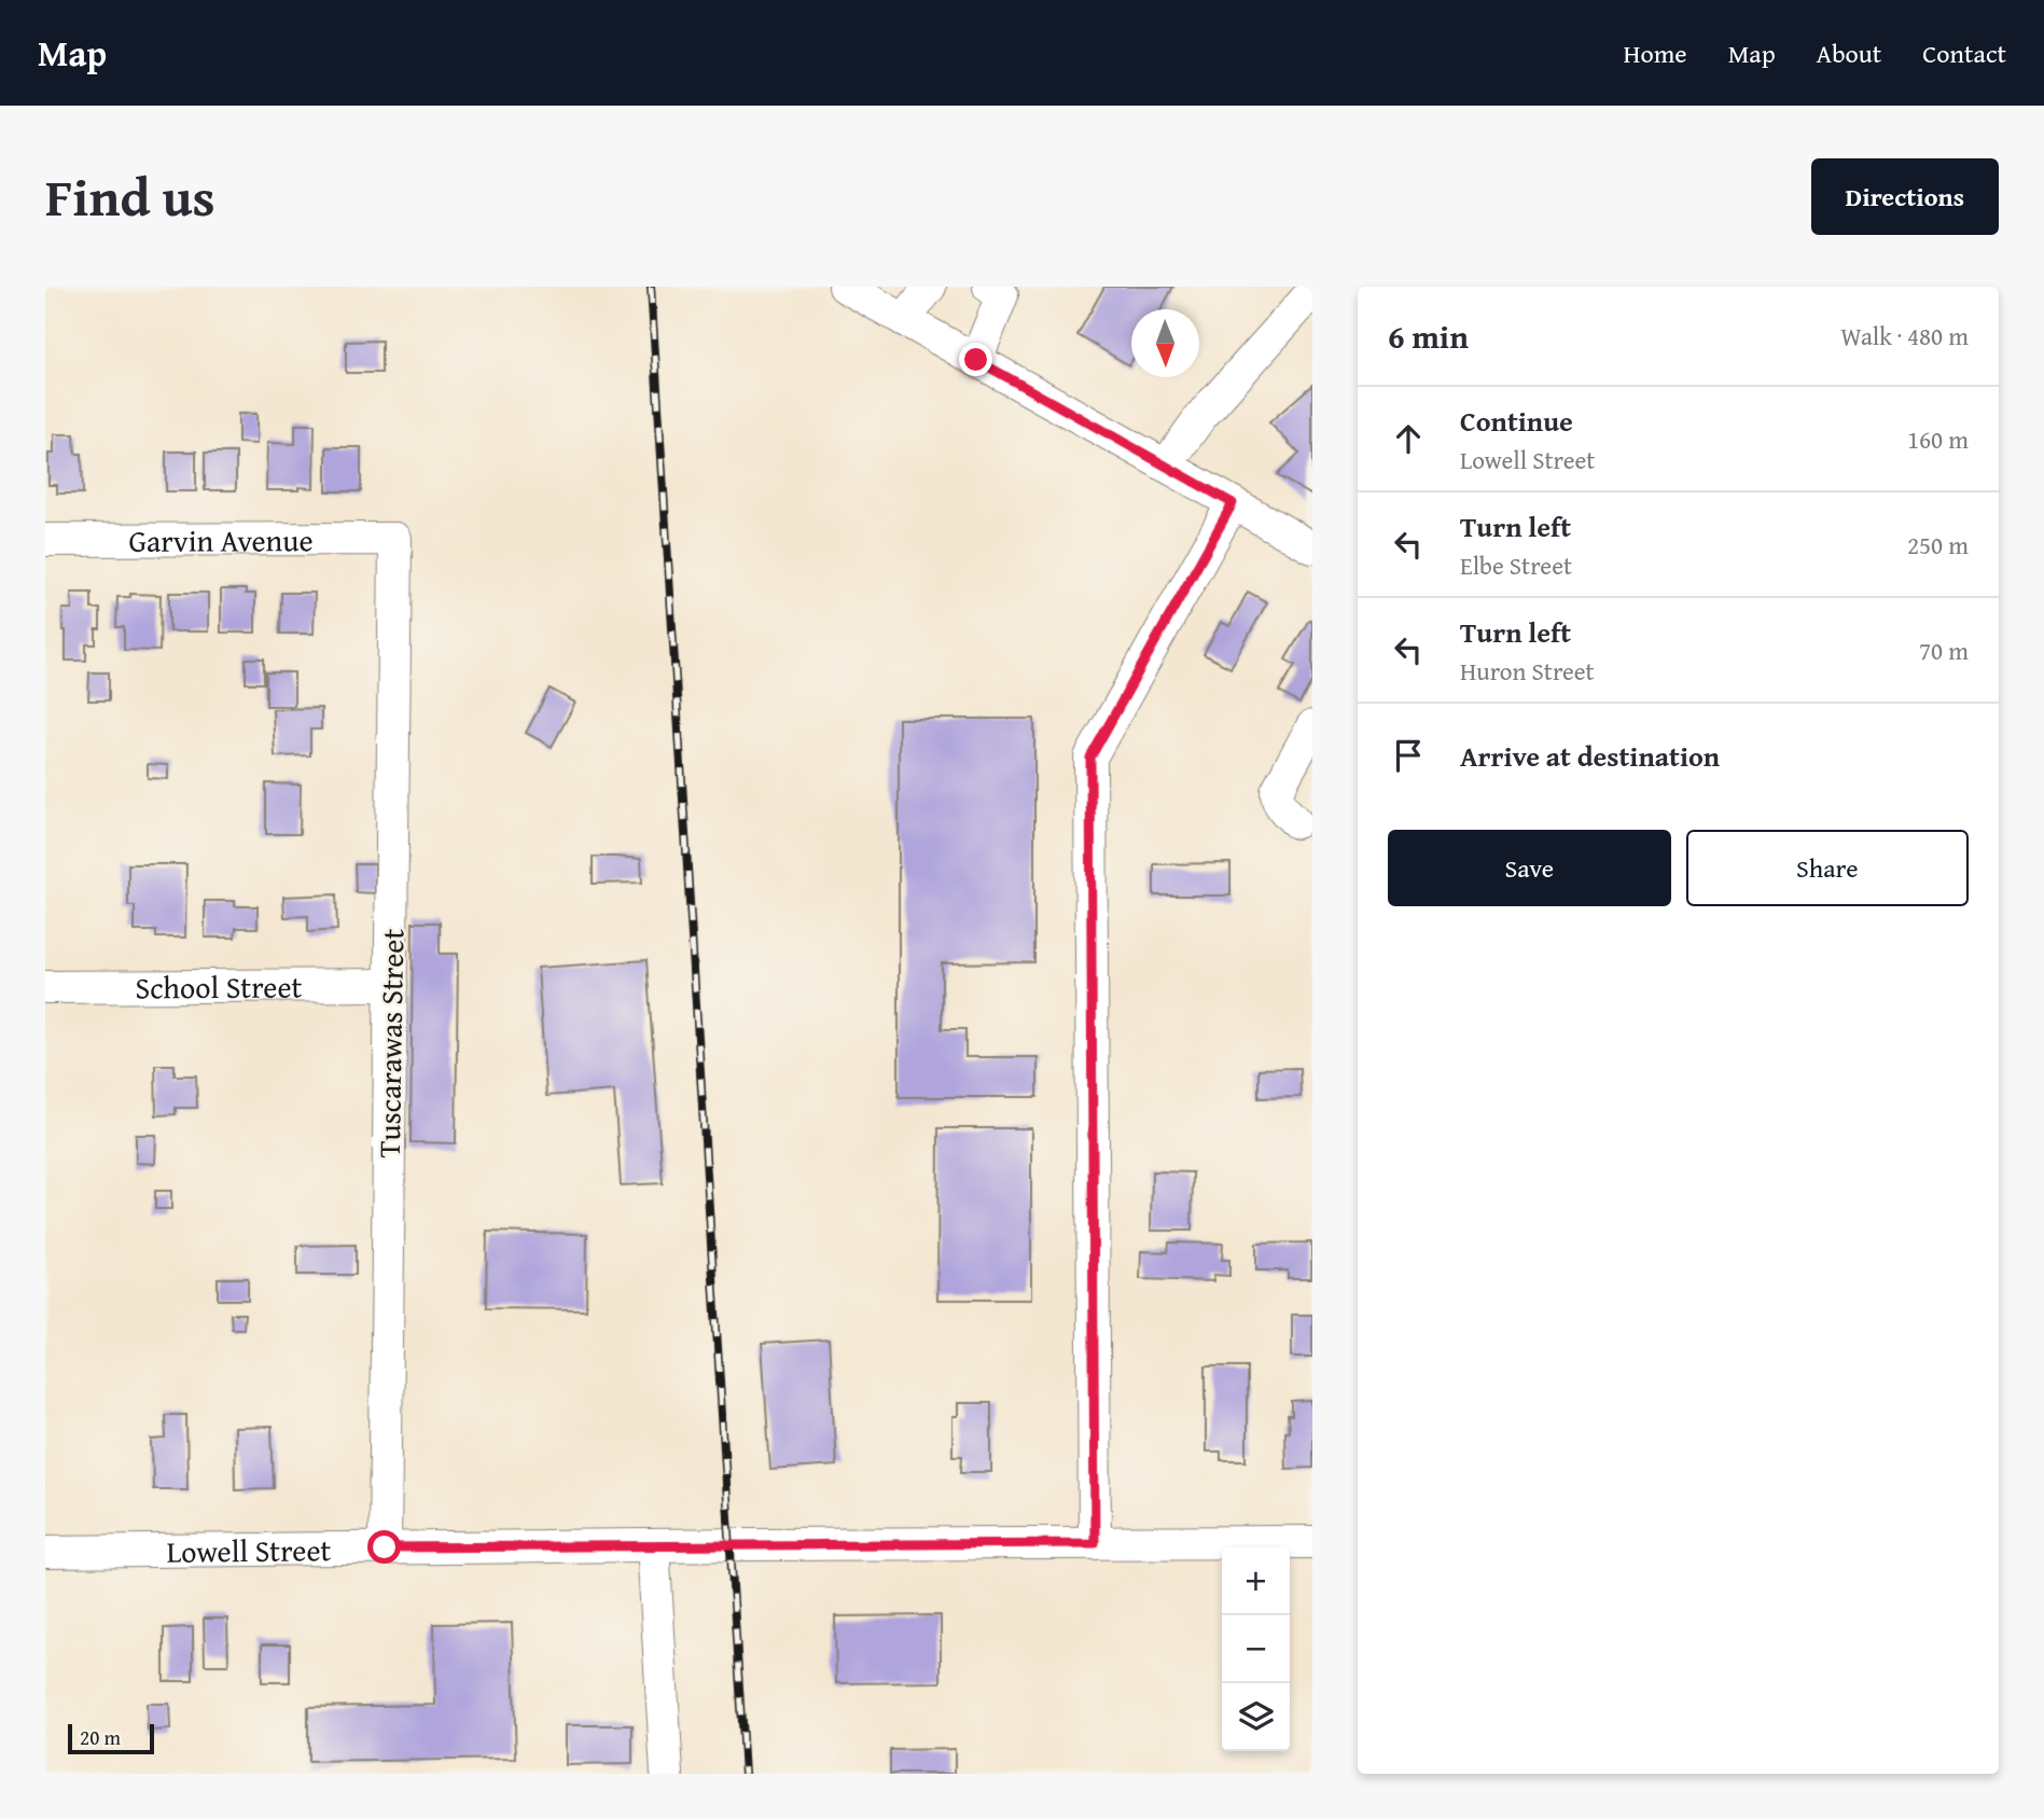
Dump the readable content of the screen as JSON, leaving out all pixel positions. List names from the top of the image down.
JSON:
{
  "streets": {
    "street": [
      "Garvin Avenue",
      "School Street",
      "Tuscarawas Street",
      "Lowell Street"
    ]
  },
  "crossings": [
    ["Garvin Avenue", "Tuscarawas Street"],
    ["School Street", "Tuscarawas Street"],
    ["Tuscarawas Street", "Lowell Street"]
  ],
  "scale_bar": "20 m",
  "north": "bottom",
  "page": {
    "header": "Map",
    "nav": [
      "Home",
      "Map",
      "About",
      "Contact"
    ],
    "title": "Find us",
    "buttons": [
      "Directions",
      ["Save", "Share"]
    ],
    "heading": ["6 min", "Walk · 480 m"],
    "list": [
      ["Continue", "Lowell Street", "160 m"],
      ["Turn left", "Elbe Street", "250 m"],
      ["Turn left", "Huron Street", "70 m"],
      "Arrive at destination"
    ],
    "map_buttons": ["+", "−"],
    "scale": "20 m"
  }
}
